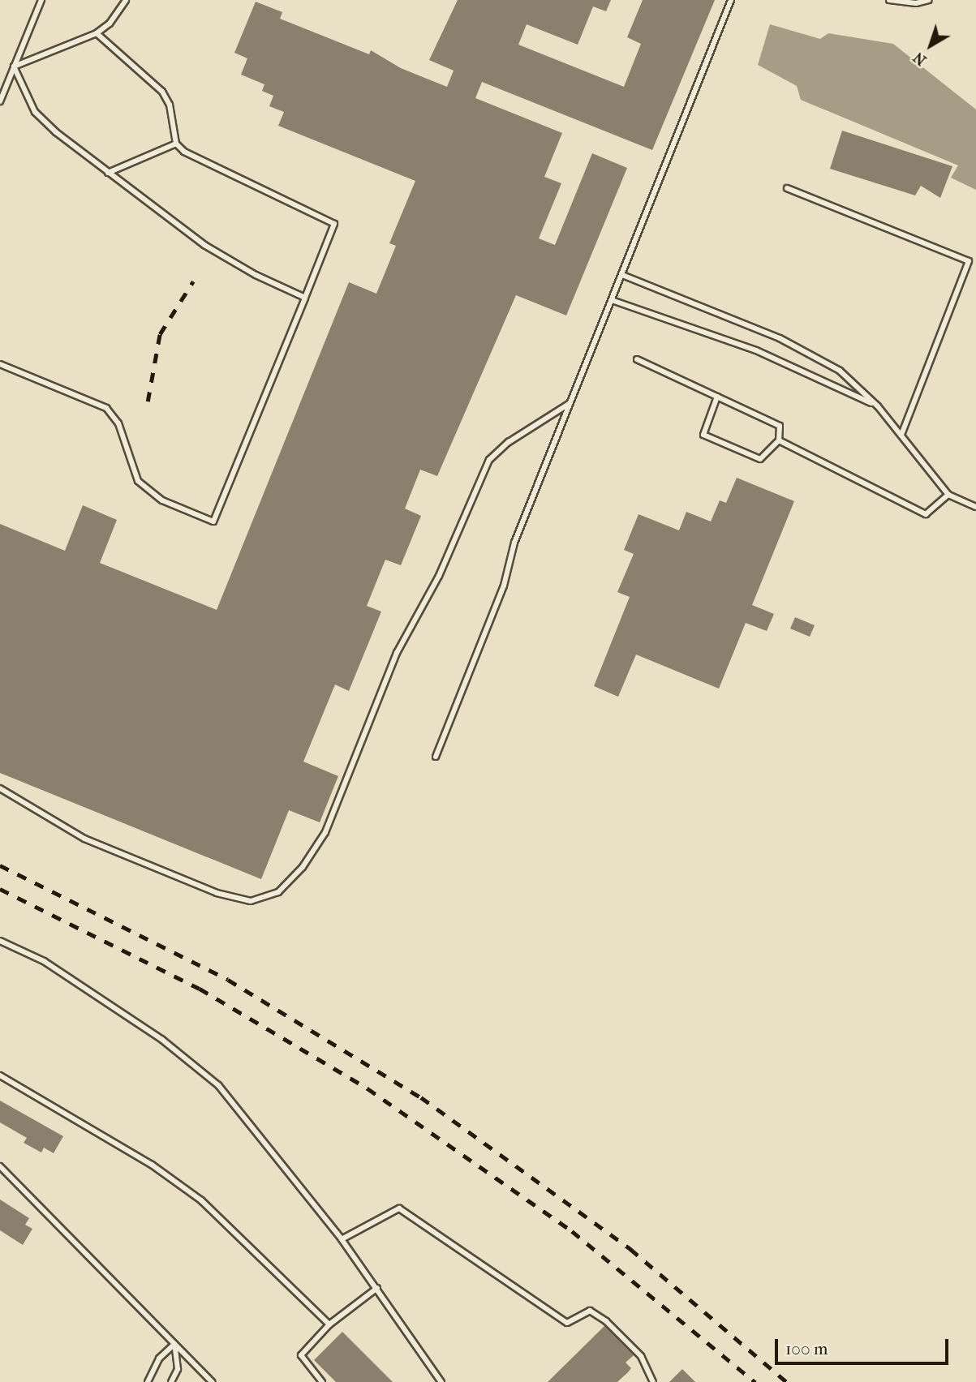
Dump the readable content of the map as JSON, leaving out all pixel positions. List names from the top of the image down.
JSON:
{
  "scale_bar": "100 m",
  "north": "bottom left"
}
